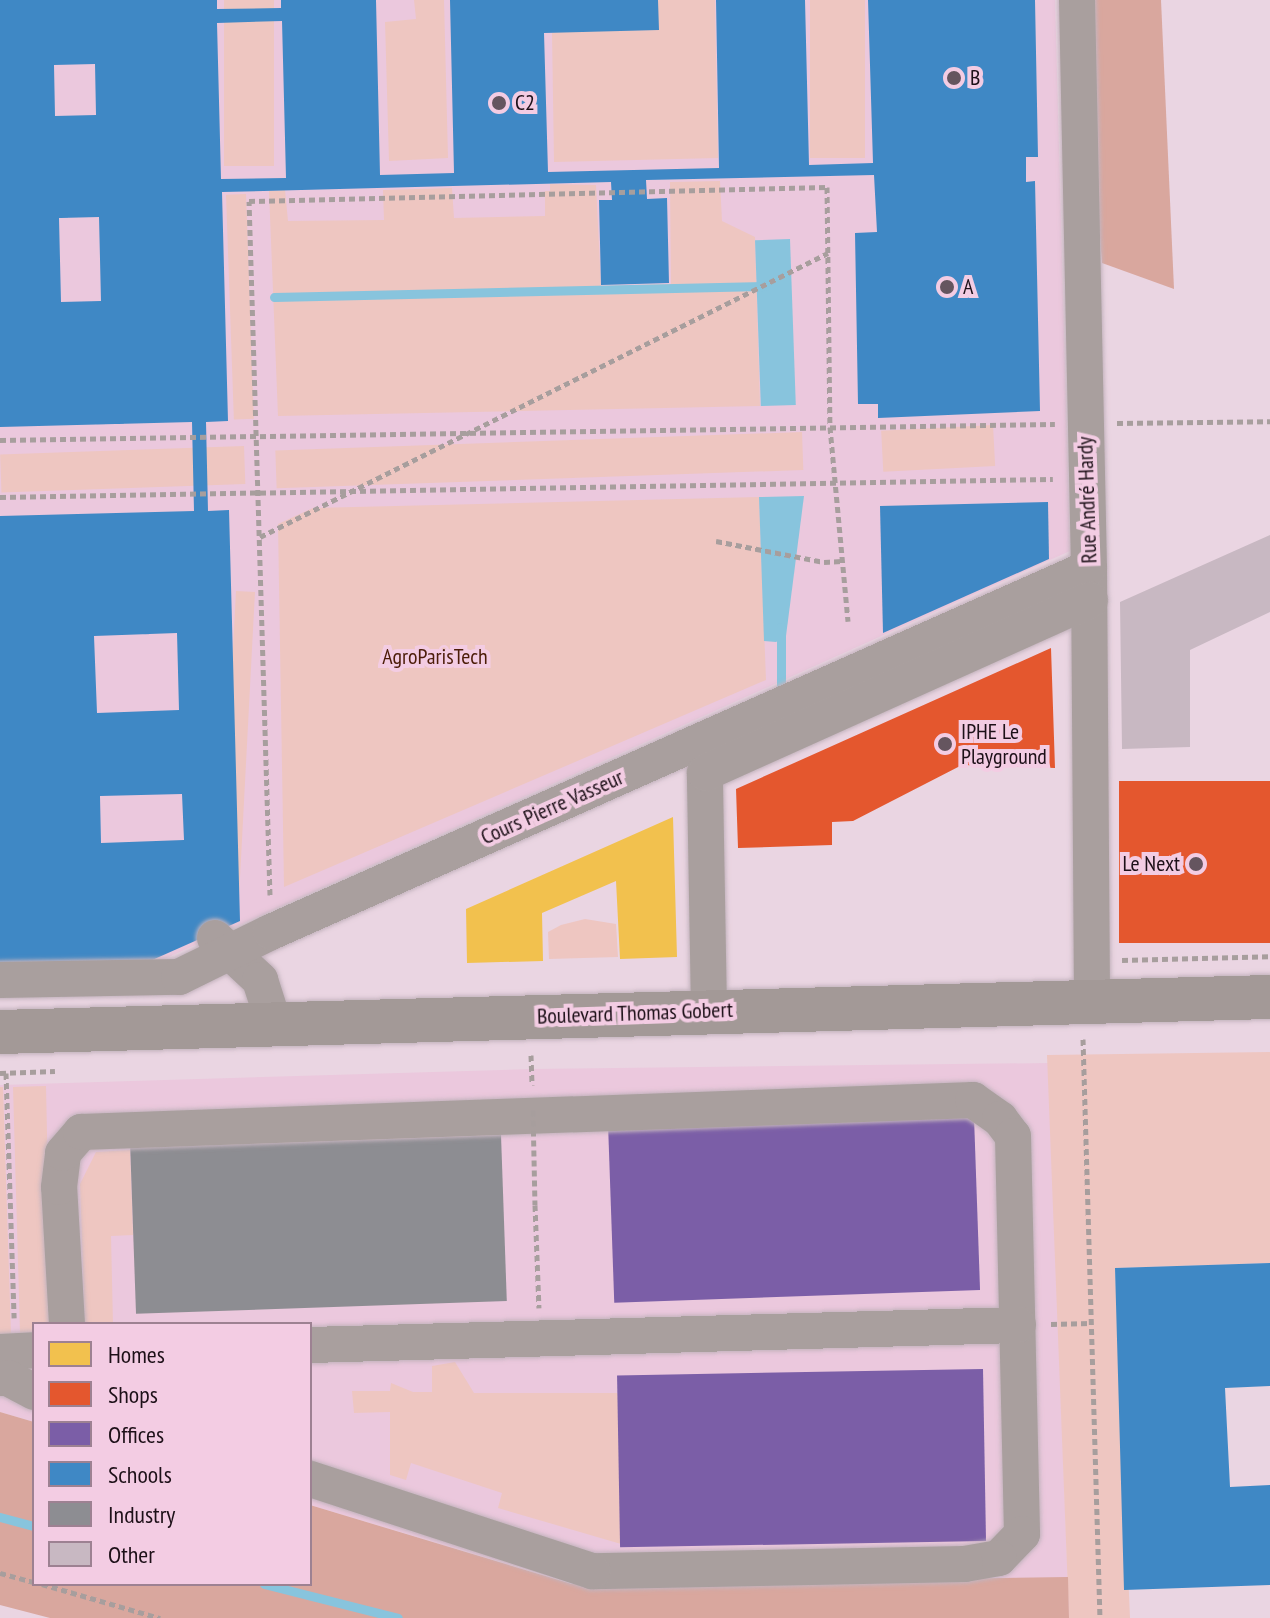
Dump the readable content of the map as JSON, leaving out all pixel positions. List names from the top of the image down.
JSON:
{
  "streets": {
    "main road": ["Boulevard Thomas Gobert"],
    "street": ["Rue André Hardy", "Cours Pierre Vasseur"]
  },
  "crossings": [
    ["Rue André Hardy", "Cours Pierre Vasseur"],
    ["Rue André Hardy", "Boulevard Thomas Gobert"]
  ],
  "parks": ["AgroParisTech"],
  "places": [
    "B",
    "C2",
    "A",
    "IPHE Le Playground",
    "Le Next"
  ],
  "legend": [
    "Homes",
    "Shops",
    "Offices",
    "Schools",
    "Industry",
    "Other"
  ]
}
